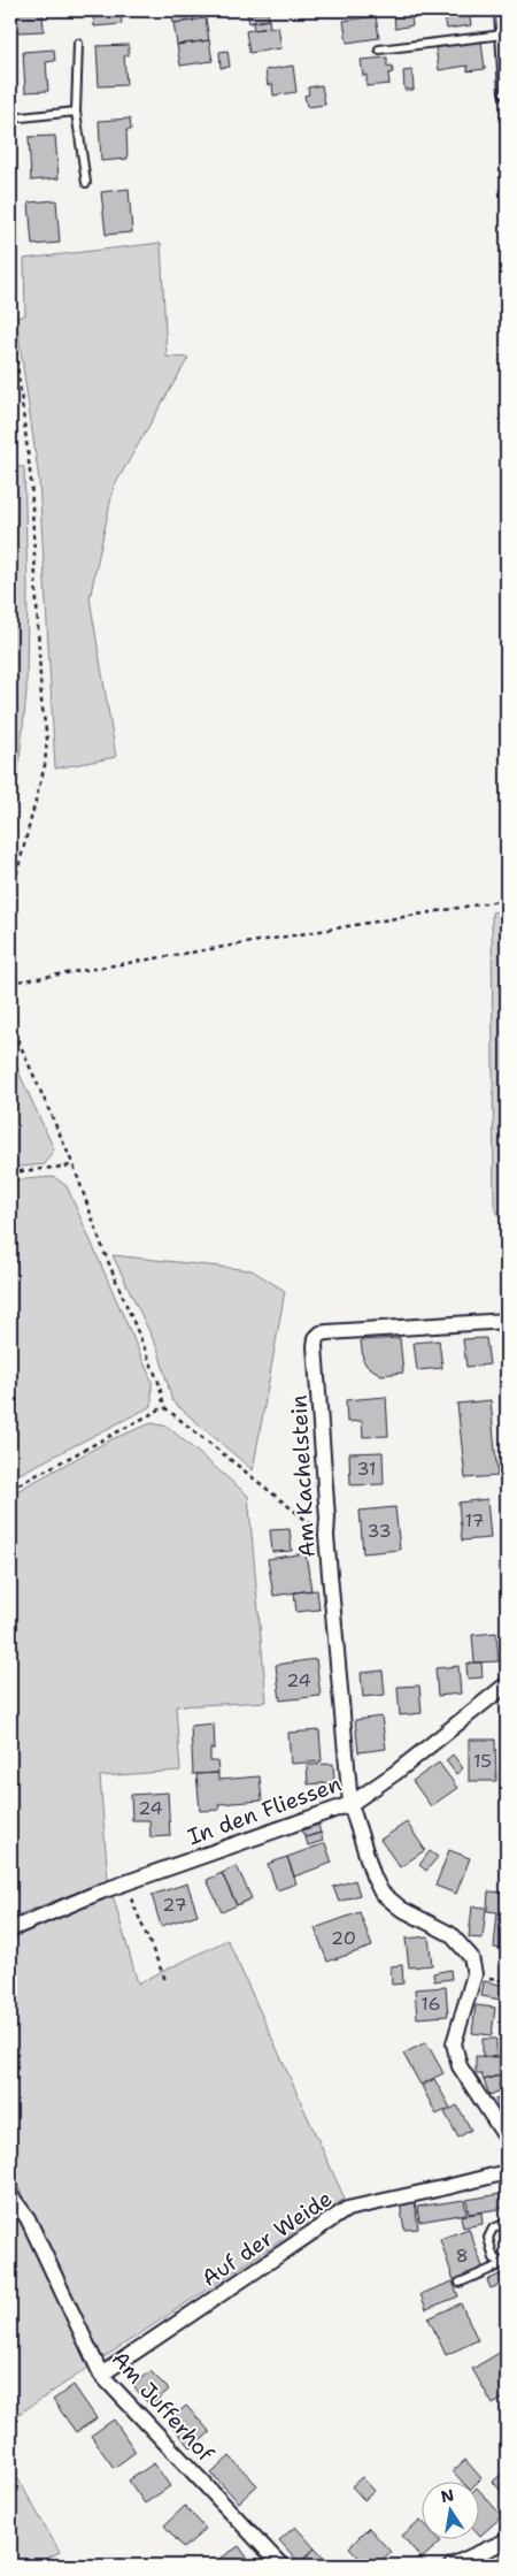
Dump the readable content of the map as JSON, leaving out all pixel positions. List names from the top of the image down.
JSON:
{
  "streets": {
    "street": [
      "Am Kachelstein",
      "In den Fliessen",
      "Auf der Weide",
      "Am Jufferhof"
    ]
  },
  "crossings": [
    ["Am Kachelstein", "In den Fliessen"],
    ["Auf der Weide", "Am Jufferhof"]
  ],
  "house_numbers": [
    "31",
    "17",
    "33",
    "24",
    "15",
    "24",
    "27",
    "20",
    "16",
    "8"
  ],
  "north": "top"
}
